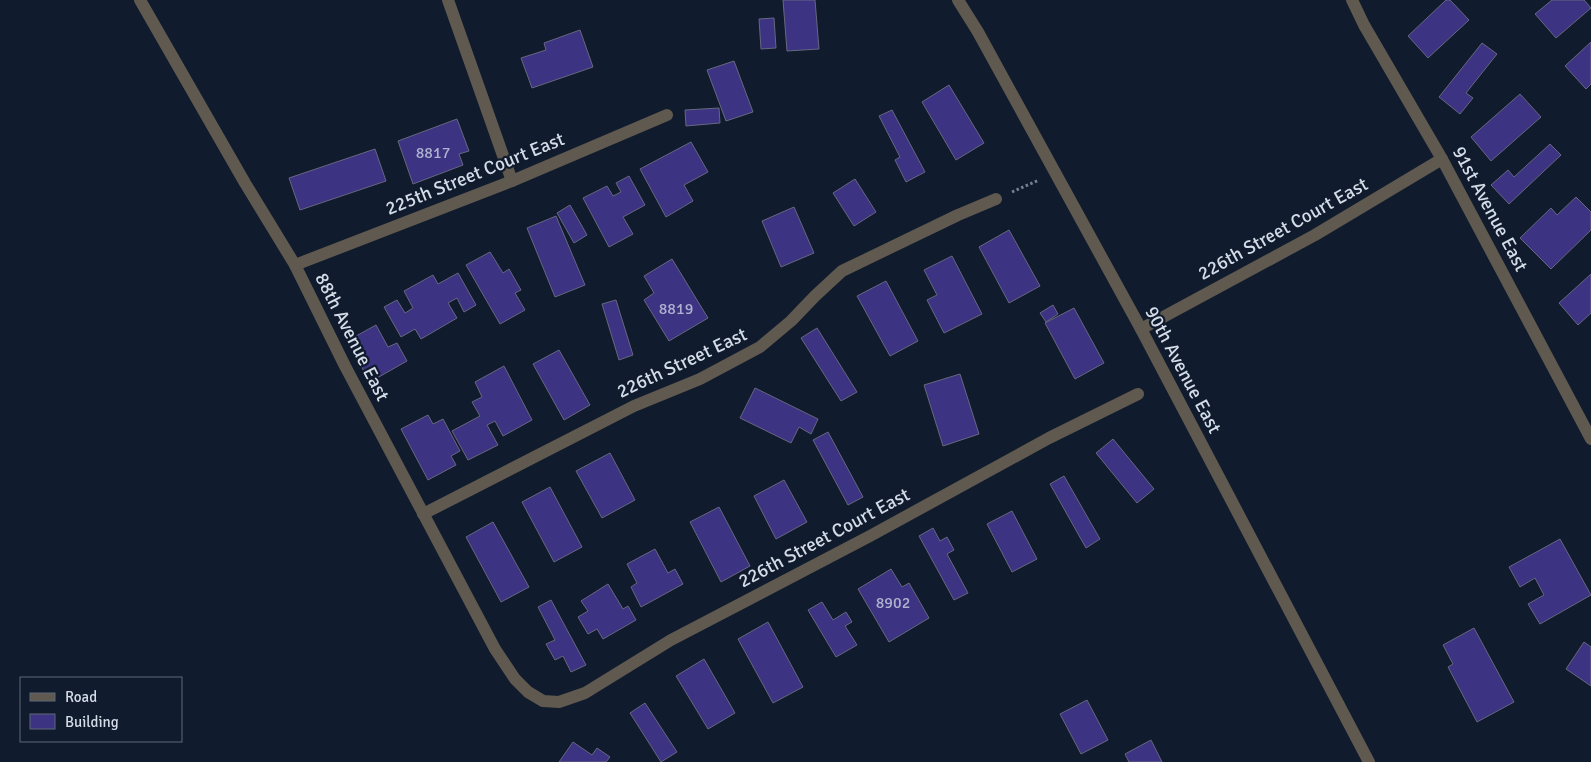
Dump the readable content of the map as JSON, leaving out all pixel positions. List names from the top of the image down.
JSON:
{
  "streets": {
    "street": [
      "225th Street Court East",
      "91st Avenue East",
      "226th Street Court East",
      "88th Avenue East",
      "226th Street East",
      "90th Avenue East"
    ]
  },
  "crossings": [
    ["225th Street Court East", "88th Avenue East"],
    ["91st Avenue East", "226th Street Court East"],
    ["226th Street Court East", "88th Avenue East"],
    ["226th Street Court East", "90th Avenue East"],
    ["88th Avenue East", "226th Street East"]
  ],
  "house_numbers": ["8817", "8819", "8902"],
  "legend": ["Road", "Building"]
}
